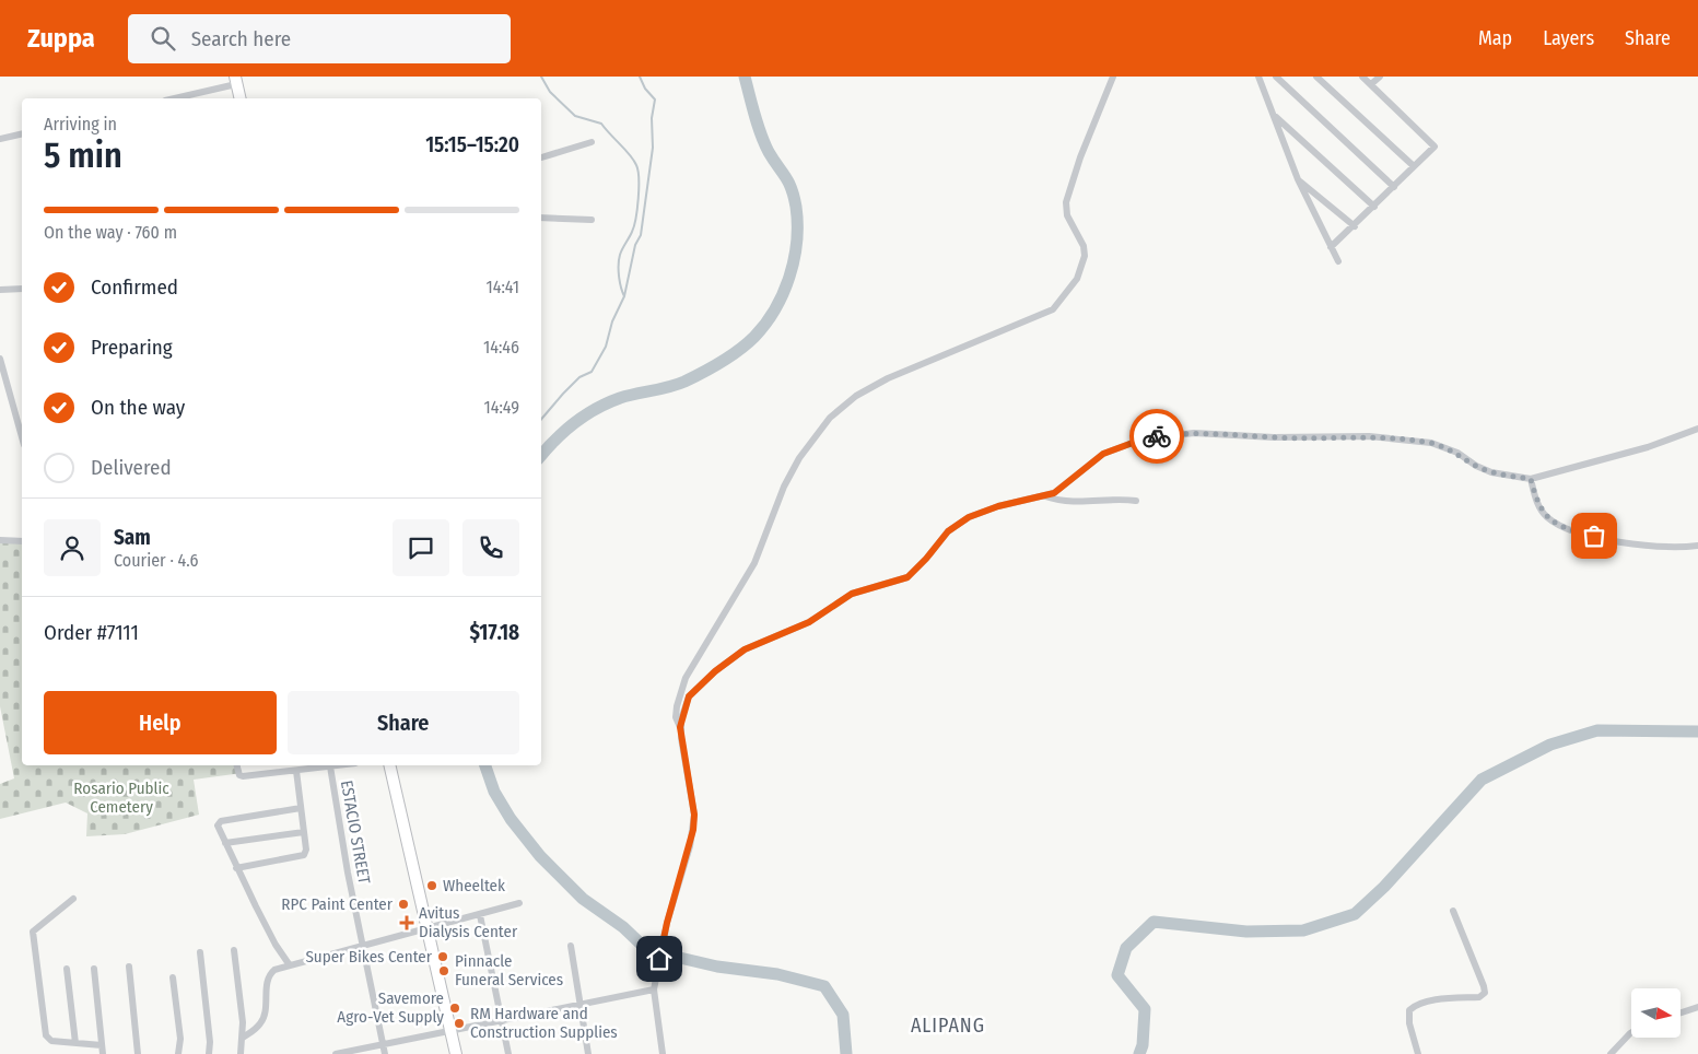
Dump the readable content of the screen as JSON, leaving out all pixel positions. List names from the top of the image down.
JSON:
{
  "streets": {
    "street": ["ESTACIO STREET"]
  },
  "districts": ["ALIPANG"],
  "parks": ["Rosario Public Cemetery"],
  "places": {
    "other": [
      "Wheeltek",
      "RPC Paint Center",
      "Super Bikes Center",
      "Pinnacle Funeral Services",
      "Savemore Agro-Vet Supply",
      "RM Hardware and Construction Supplies"
    ],
    "health": ["Avitus Dialysis Center"]
  },
  "north": "right",
  "page": {
    "header": "Zuppa",
    "search": "Search here",
    "nav": ["Map", "Layers", "Share"],
    "heading": ["5 min", "Arriving in", "15:15–15:20"],
    "panel": [
      "Sam",
      "Courier · 4.6",
      "Order #7111",
      "$17.18"
    ],
    "bar": "On the way · 760 m",
    "list": [
      ["Confirmed", "14:41"],
      ["Preparing", "14:46"],
      ["On the way", "14:49"],
      "Delivered"
    ],
    "buttons": ["Help", "Share"]
  }
}
